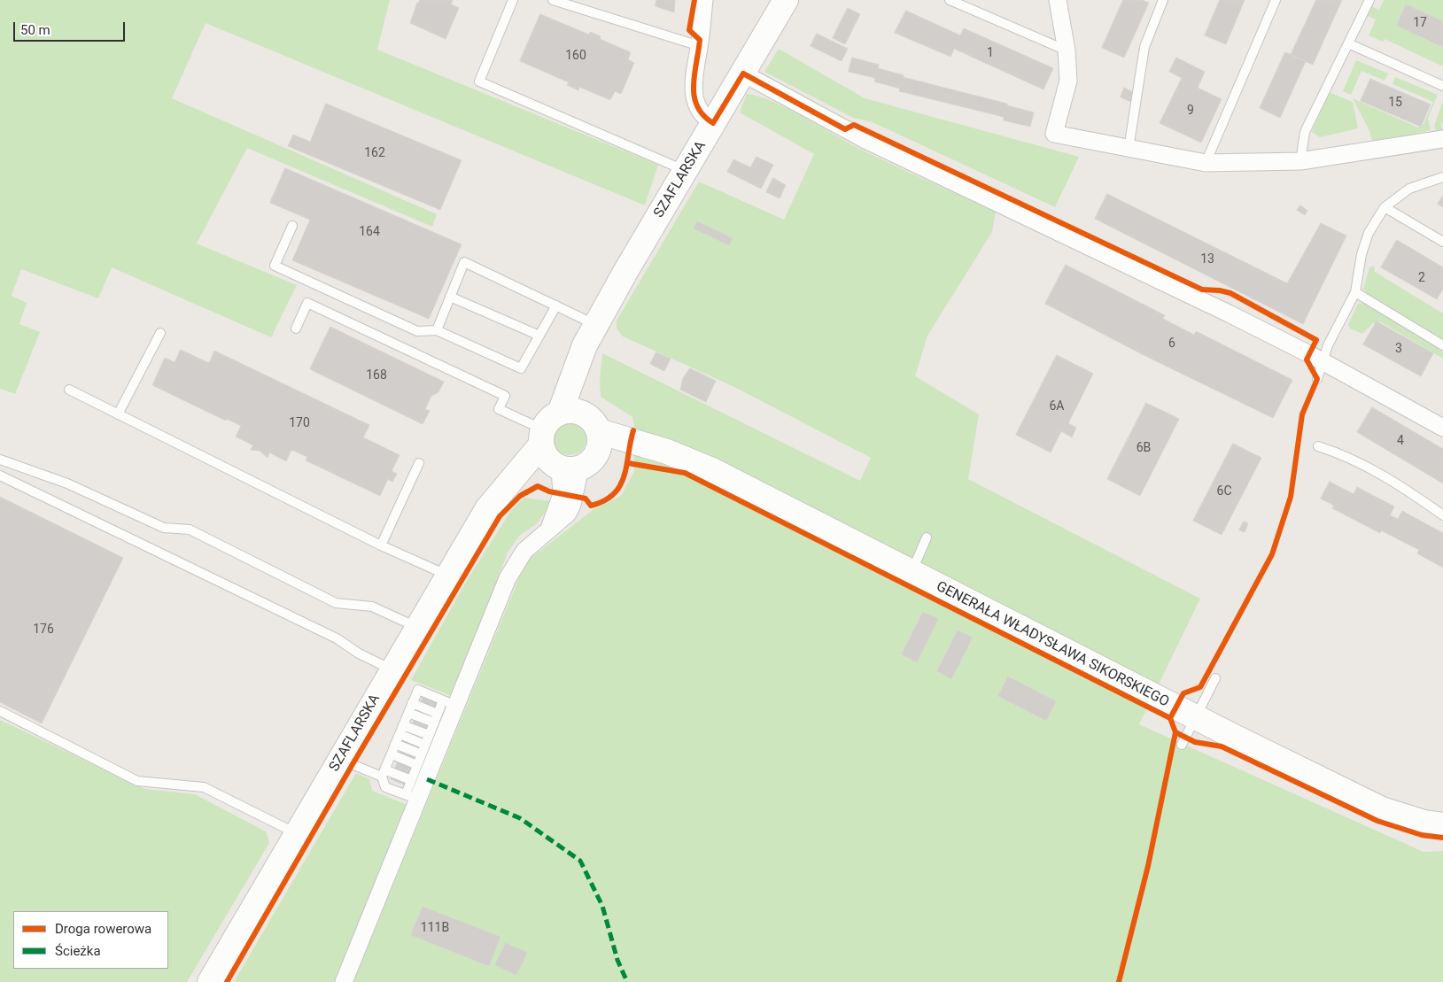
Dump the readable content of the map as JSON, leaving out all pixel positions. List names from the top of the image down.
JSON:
{
  "streets": {
    "street": ["SZAFLARSKA", "GENERAŁA WŁADYSŁAWA SIKORSKIEGO"]
  },
  "crossings": [
    ["SZAFLARSKA", "GENERAŁA WŁADYSŁAWA SIKORSKIEGO"]
  ],
  "house_numbers": [
    "17",
    "1",
    "160",
    "15",
    "9",
    "162",
    "164",
    "13",
    "2",
    "6",
    "3",
    "168",
    "6A",
    "170",
    "4",
    "6B",
    "6C",
    "176",
    "111B"
  ],
  "legend": ["Droga rowerowa", "Ścieżka"],
  "scale_bar": "50 m"
}
